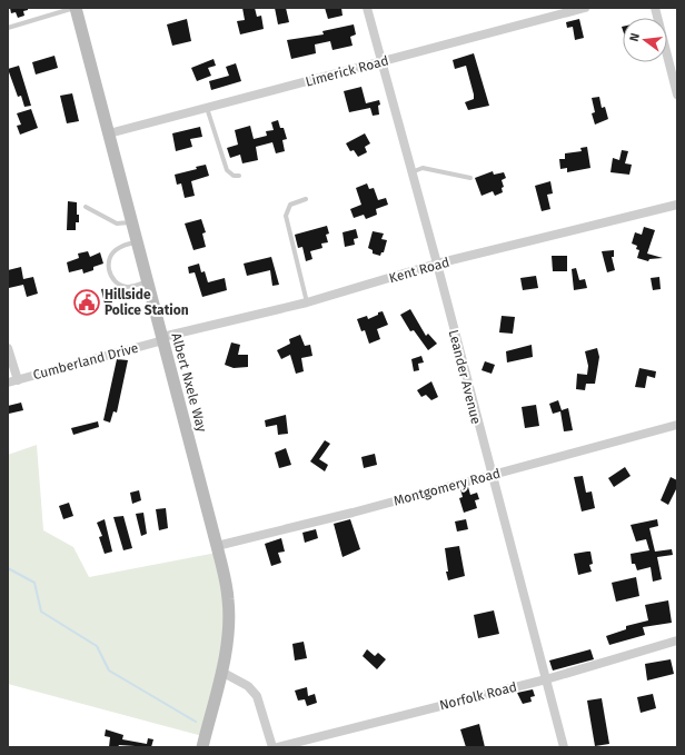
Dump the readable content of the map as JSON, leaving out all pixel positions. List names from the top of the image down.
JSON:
{
  "streets": {
    "main road": ["Albert Nxele Way"],
    "street": [
      "Limerick Road",
      "Kent Road",
      "Cumberland Drive",
      "Leander Avenue",
      "Montgomery Road",
      "Norfolk Road"
    ]
  },
  "crossings": [
    ["Limerick Road", "Leander Avenue"],
    ["Limerick Road", "Albert Nxele Way"],
    ["Kent Road", "Cumberland Drive"],
    ["Kent Road", "Leander Avenue"],
    ["Kent Road", "Albert Nxele Way"],
    ["Cumberland Drive", "Albert Nxele Way"],
    ["Leander Avenue", "Montgomery Road"],
    ["Leander Avenue", "Norfolk Road"],
    ["Albert Nxele Way", "Montgomery Road"]
  ],
  "places": {
    "public building": ["Hillside Police Station"]
  },
  "north": "left"
}
